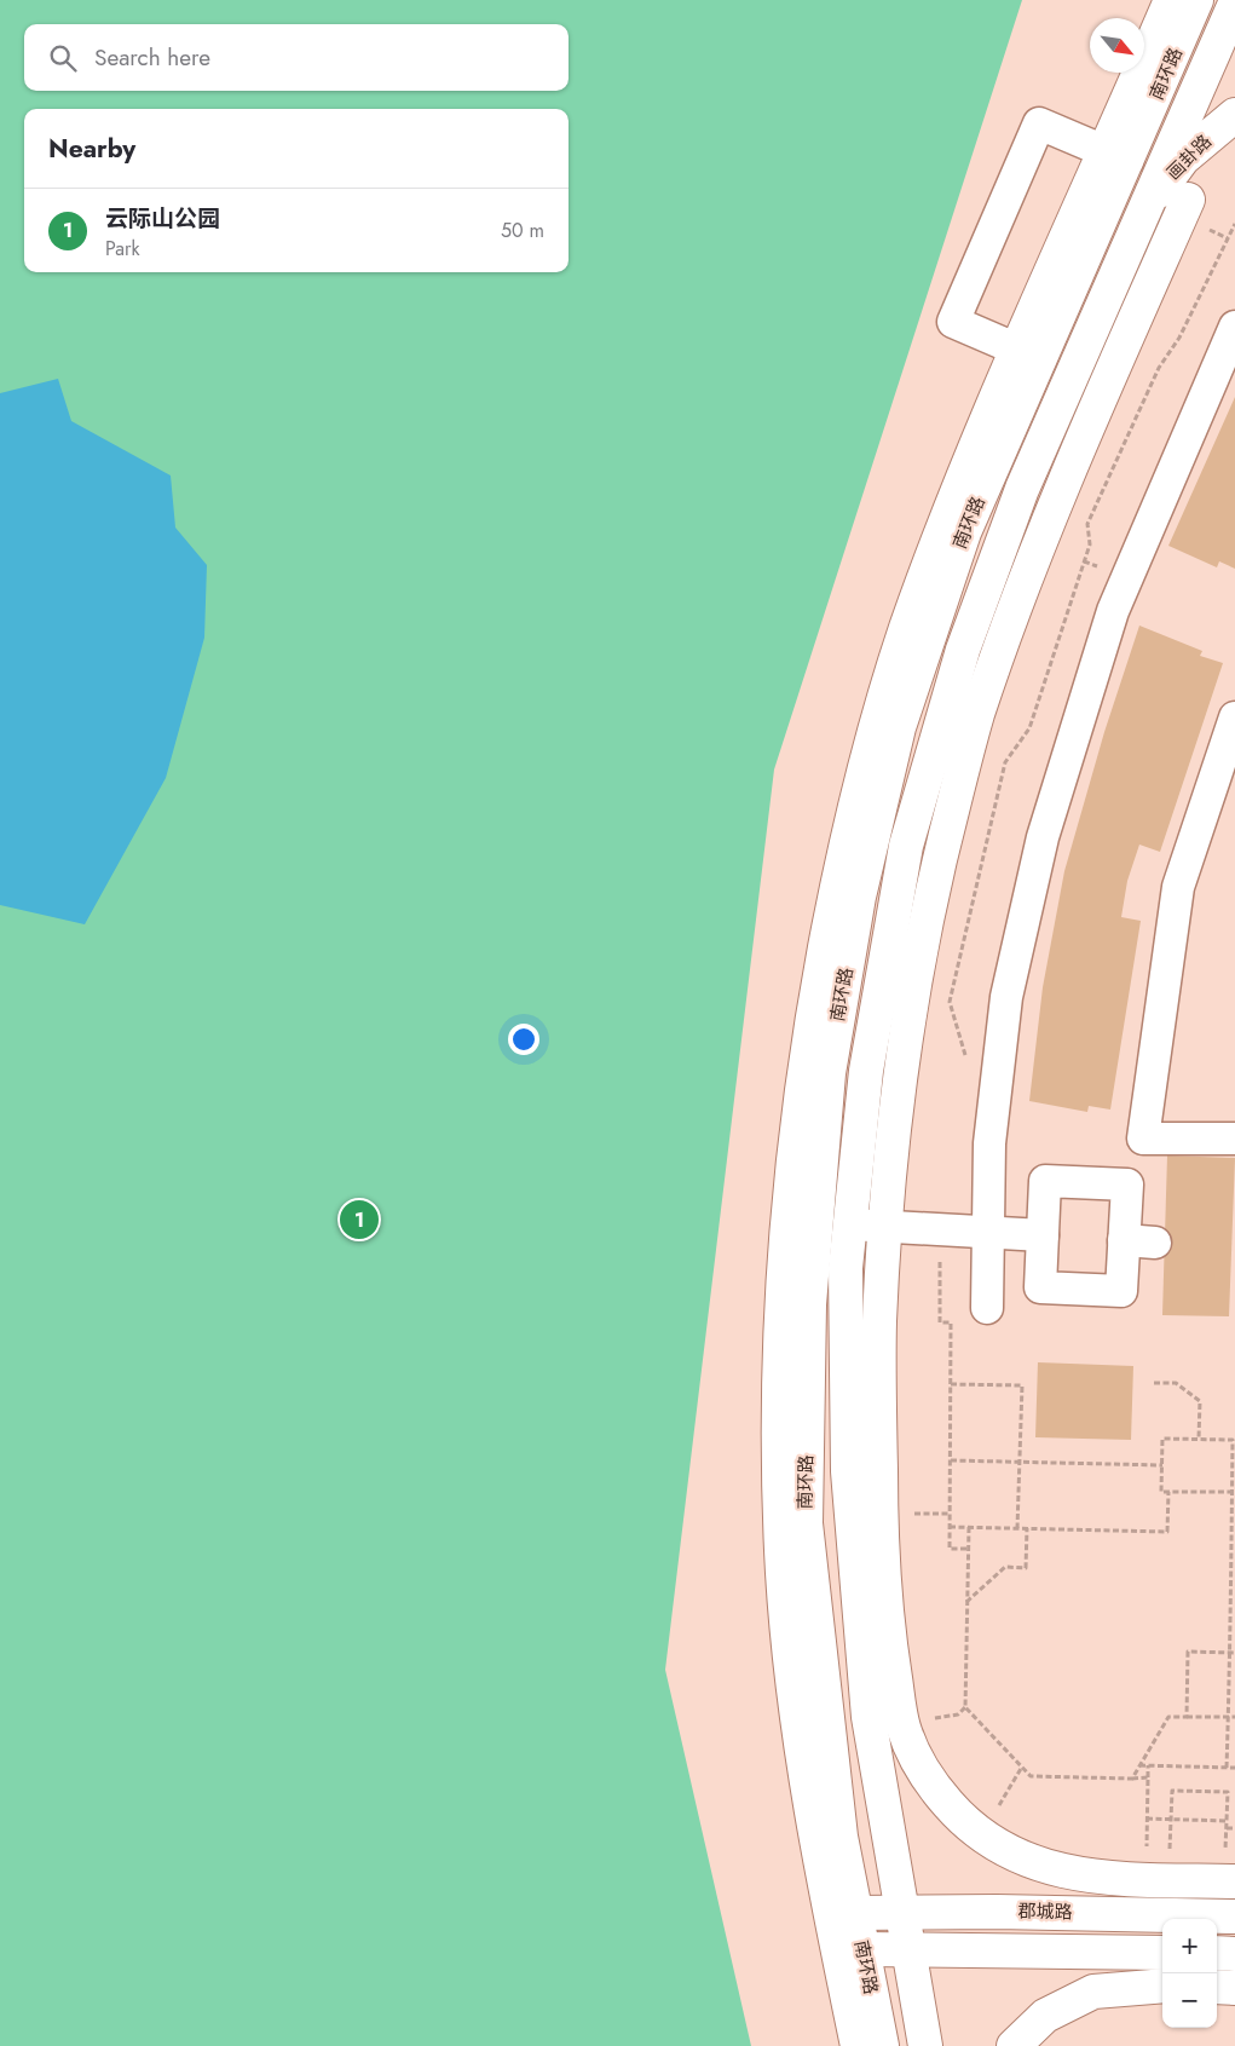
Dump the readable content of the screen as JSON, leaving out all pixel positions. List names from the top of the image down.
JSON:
{
  "streets": {
    "main road": ["南环路", "画卦路", "郡城路"]
  },
  "crossings": [
    ["南环路", "画卦路"],
    ["南环路", "郡城路"]
  ],
  "north": "bottom right",
  "page": {
    "search": "Search here",
    "heading": "Nearby",
    "list": [
      {
        "mark": "1",
        "name": "云际山公园",
        "note": "Park",
        "value": "50 m"
      }
    ],
    "pins": "1",
    "map_buttons": ["+", "−"]
  }
}
